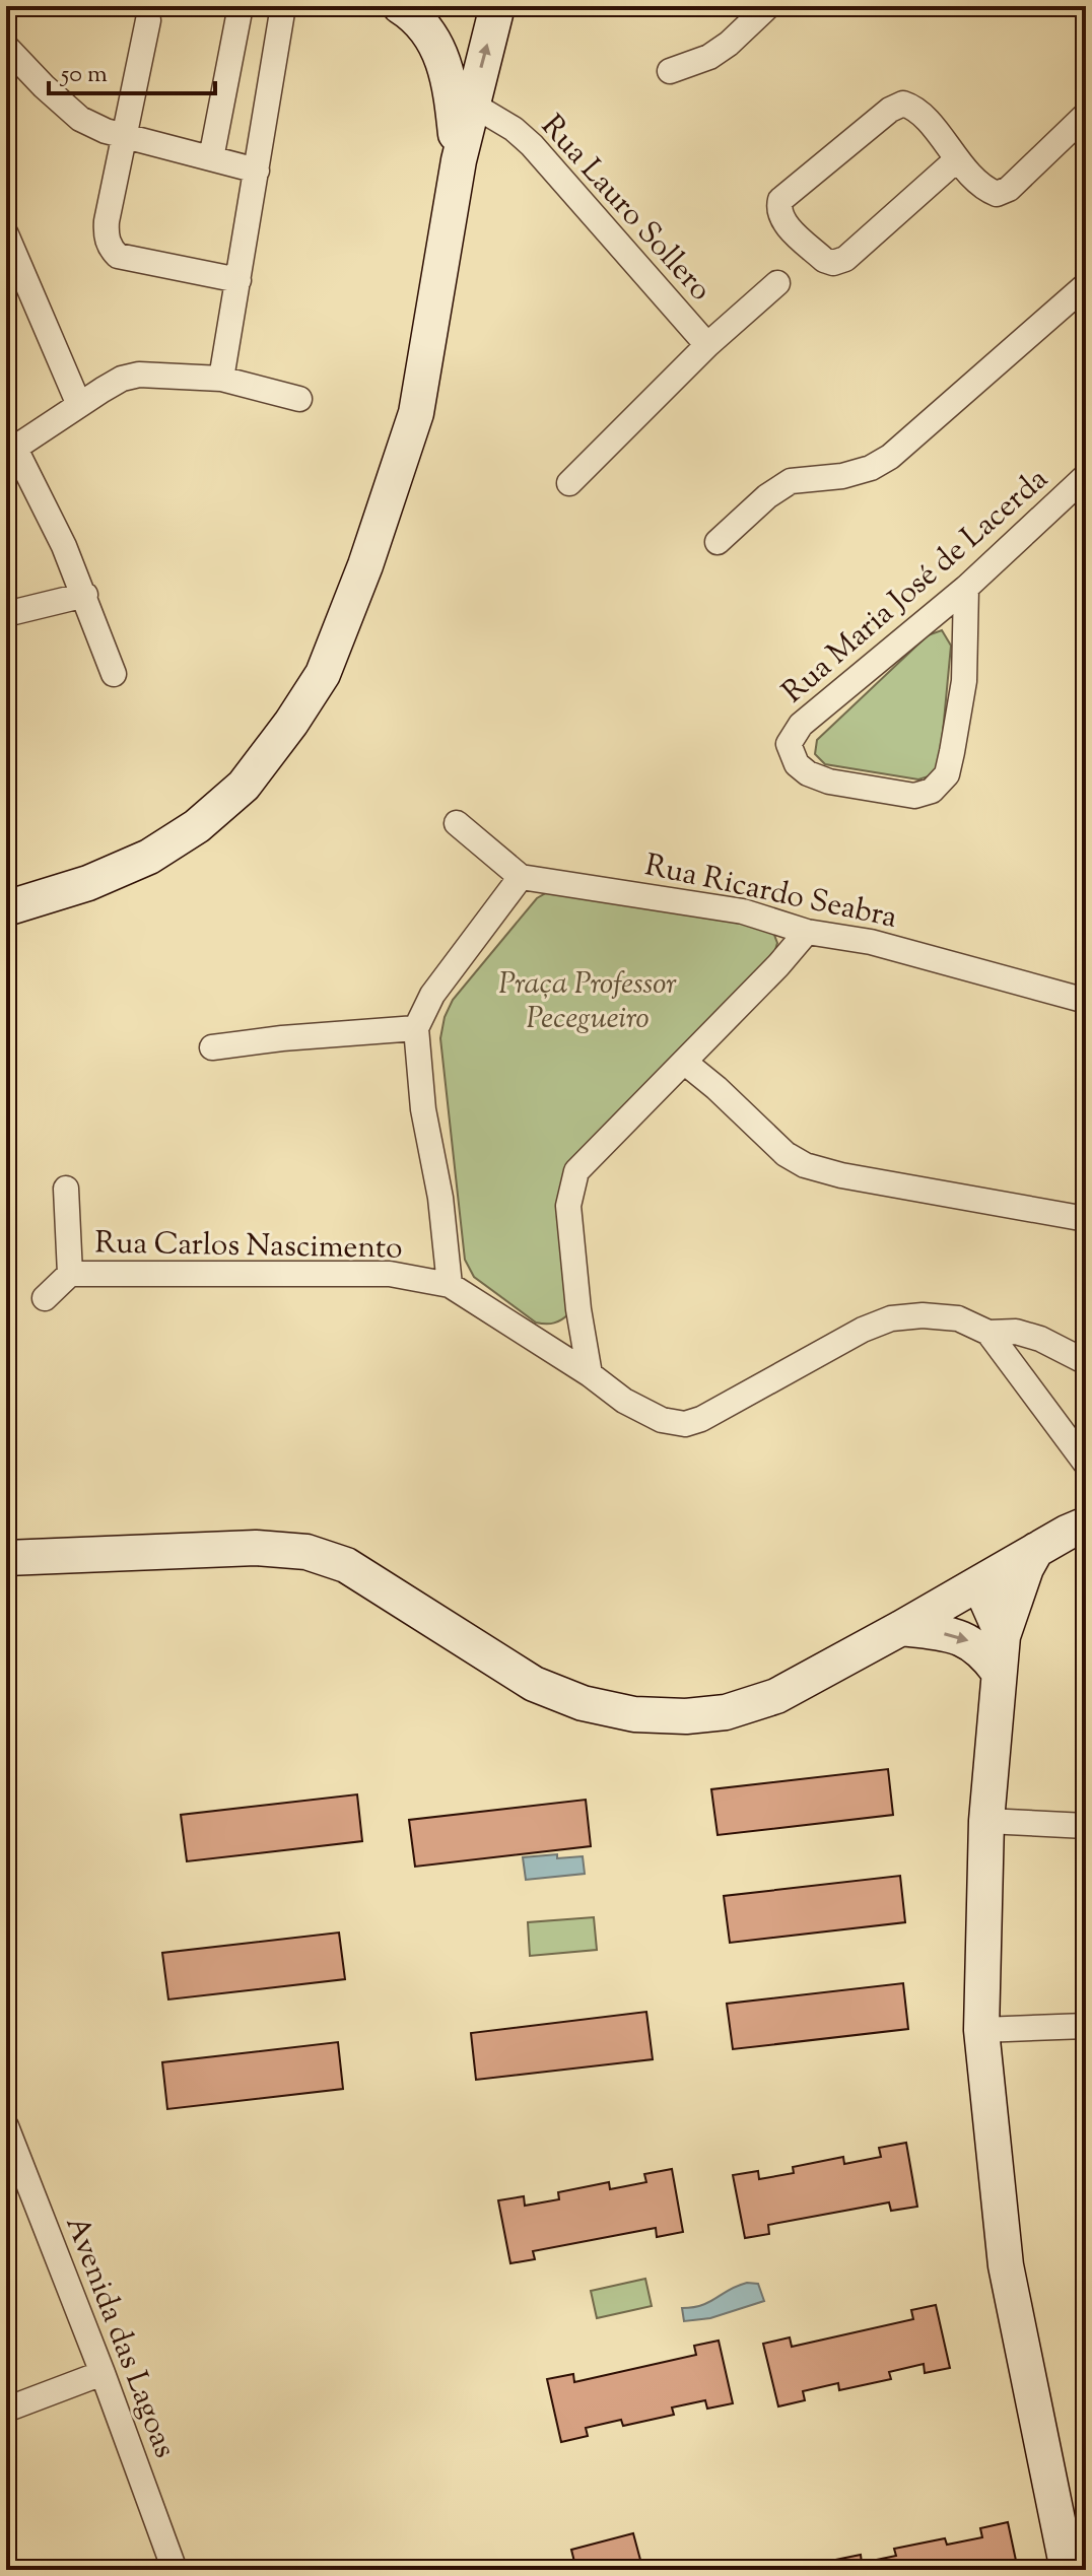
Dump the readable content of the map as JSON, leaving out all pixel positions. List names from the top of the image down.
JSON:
{
  "streets": {
    "street": [
      "Rua Lauro Sollero",
      "Rua Maria José de Lacerda",
      "Rua Ricardo Seabra",
      "Rua Carlos Nascimento",
      "Avenida das Lagoas"
    ]
  },
  "parks": ["Praça Professor Pecegueiro"],
  "scale_bar": "50 m"
}
